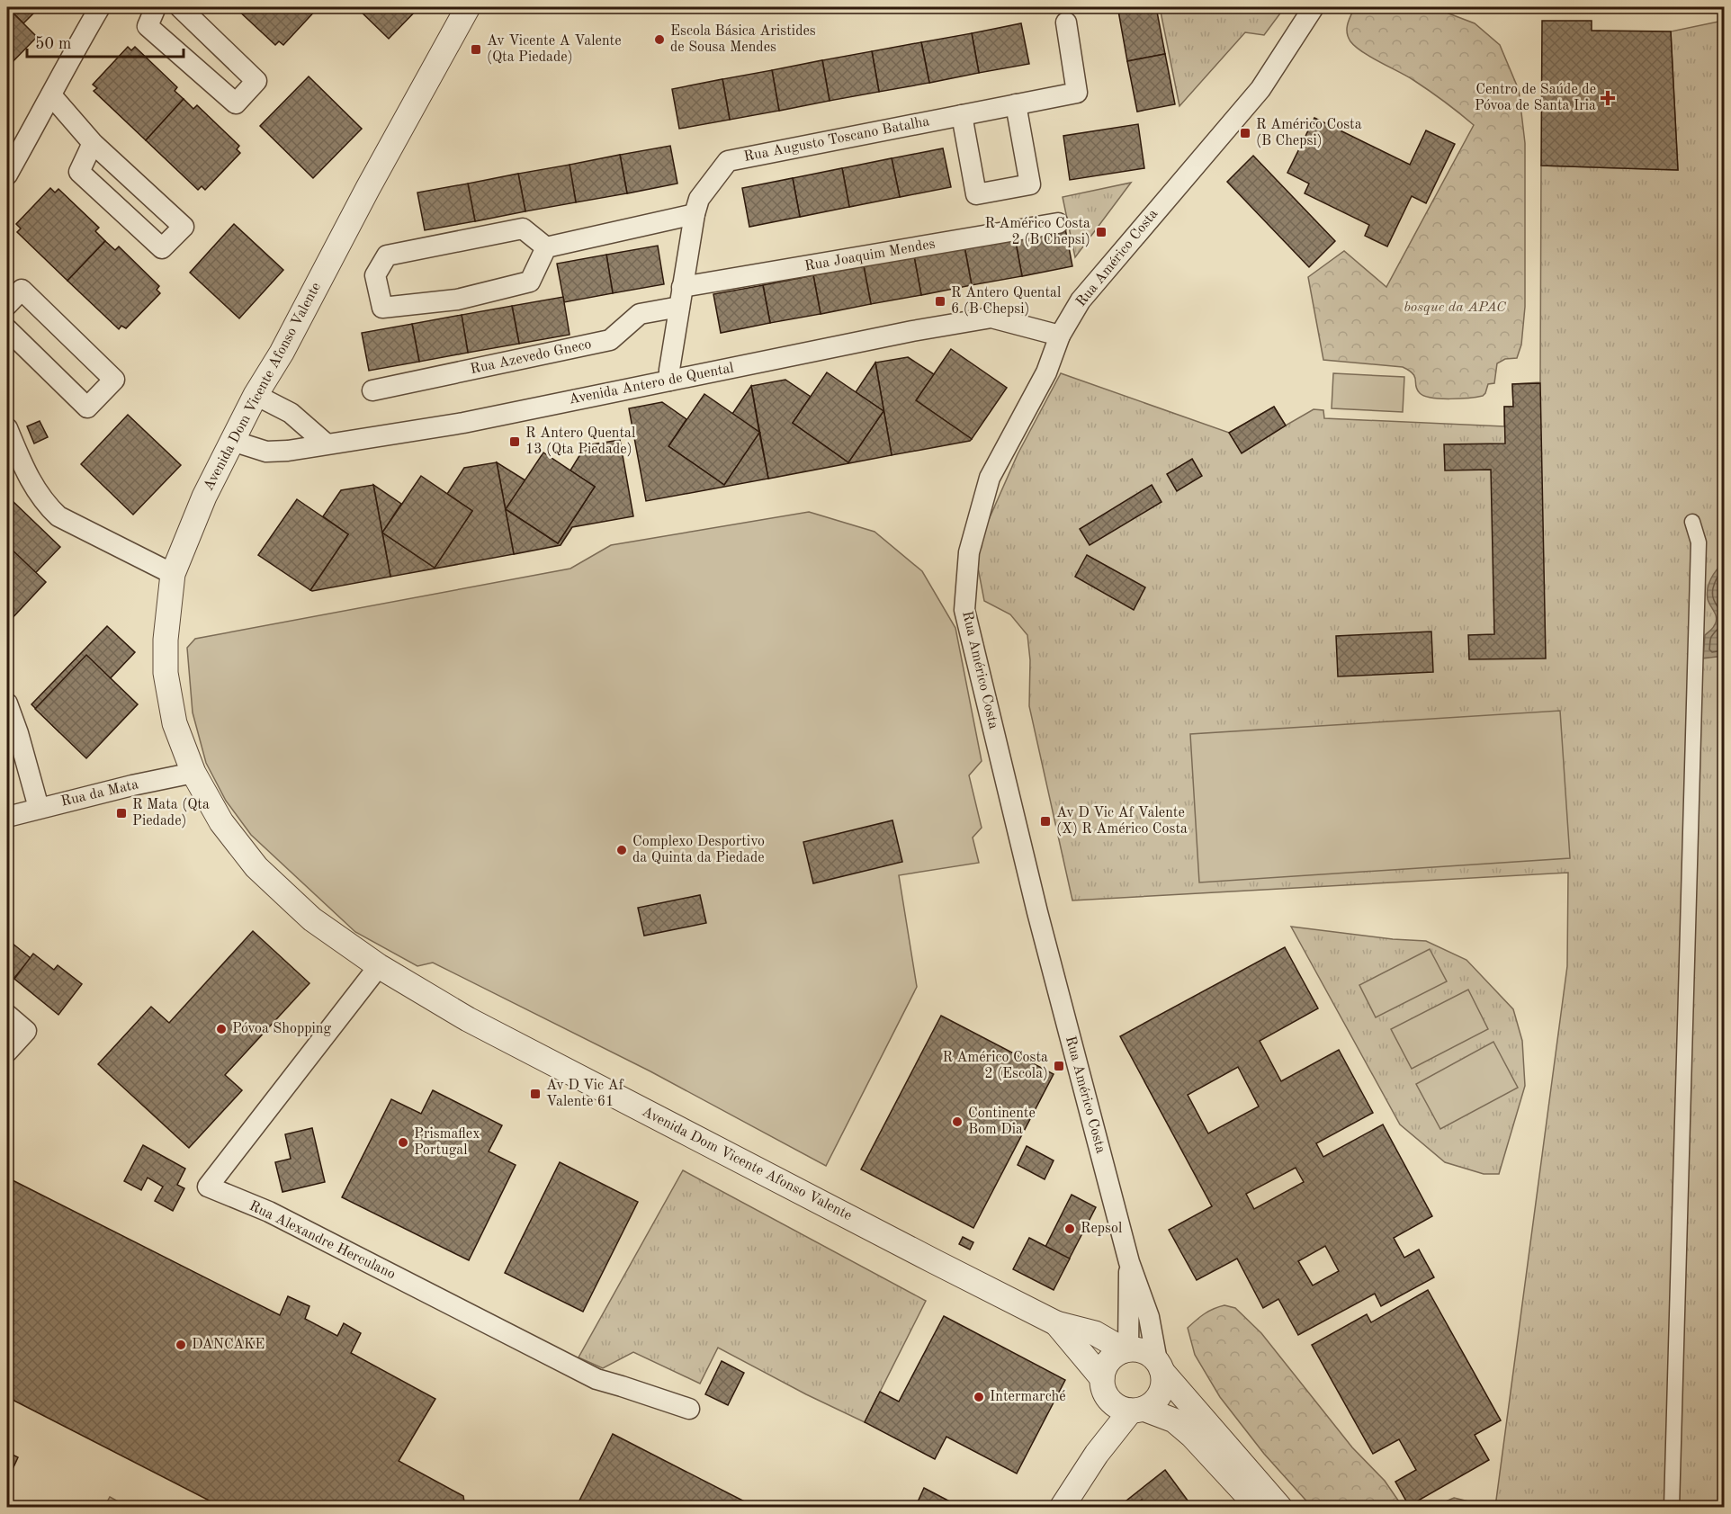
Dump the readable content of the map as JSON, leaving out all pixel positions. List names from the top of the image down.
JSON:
{
  "streets": {
    "street": [
      "Rua Augusto Toscano Batalha",
      "Rua Joaquim Mendes",
      "Rua Américo Costa",
      "Rua Azevedo Gneco",
      "Avenida Antero de Quental",
      "Avenida Dom Vicente Afonso Valente",
      "Rua da Mata",
      "Rua Alexandre Herculano"
    ]
  },
  "crossings": [
    ["Rua Augusto Toscano Batalha", "Rua Joaquim Mendes"],
    ["Rua Augusto Toscano Batalha", "Rua Azevedo Gneco"],
    ["Rua Augusto Toscano Batalha", "Avenida Antero de Quental"],
    ["Rua Joaquim Mendes", "Rua Azevedo Gneco"],
    ["Rua Américo Costa", "Avenida Antero de Quental"],
    ["Avenida Antero de Quental", "Avenida Dom Vicente Afonso Valente"],
    ["Avenida Dom Vicente Afonso Valente", "Rua da Mata"],
    ["Avenida Dom Vicente Afonso Valente", "Rua Alexandre Herculano"]
  ],
  "parks": ["bosque da APAC"],
  "places": {
    "other": [
      "Escola Básica Aristides de Sousa Mendes",
      "Complexo Desportivo da Quinta da Piedade",
      "Póvoa Shopping",
      "Continente Bom Dia",
      "Prismaflex Portugal",
      "Repsol",
      "DANCAKE",
      "Intermarché"
    ],
    "transit": [
      "Av Vicente A Valente (Qta Piedade)",
      "R Américo Costa (B Chepsi)",
      "R Américo Costa 2 (B Chepsi)",
      "R Antero Quental 6 (B Chepsi)",
      "R Antero Quental 13 (Qta Piedade)",
      "R Mata (Qta Piedade)",
      "Av D Vic Af Valente (X) R Américo Costa",
      "R Américo Costa 2 (Escola)",
      "Av D Vic Af Valente 61"
    ],
    "health": ["Centro de Saúde de Póvoa de Santa Iria"]
  },
  "scale_bar": "50 m"
}
